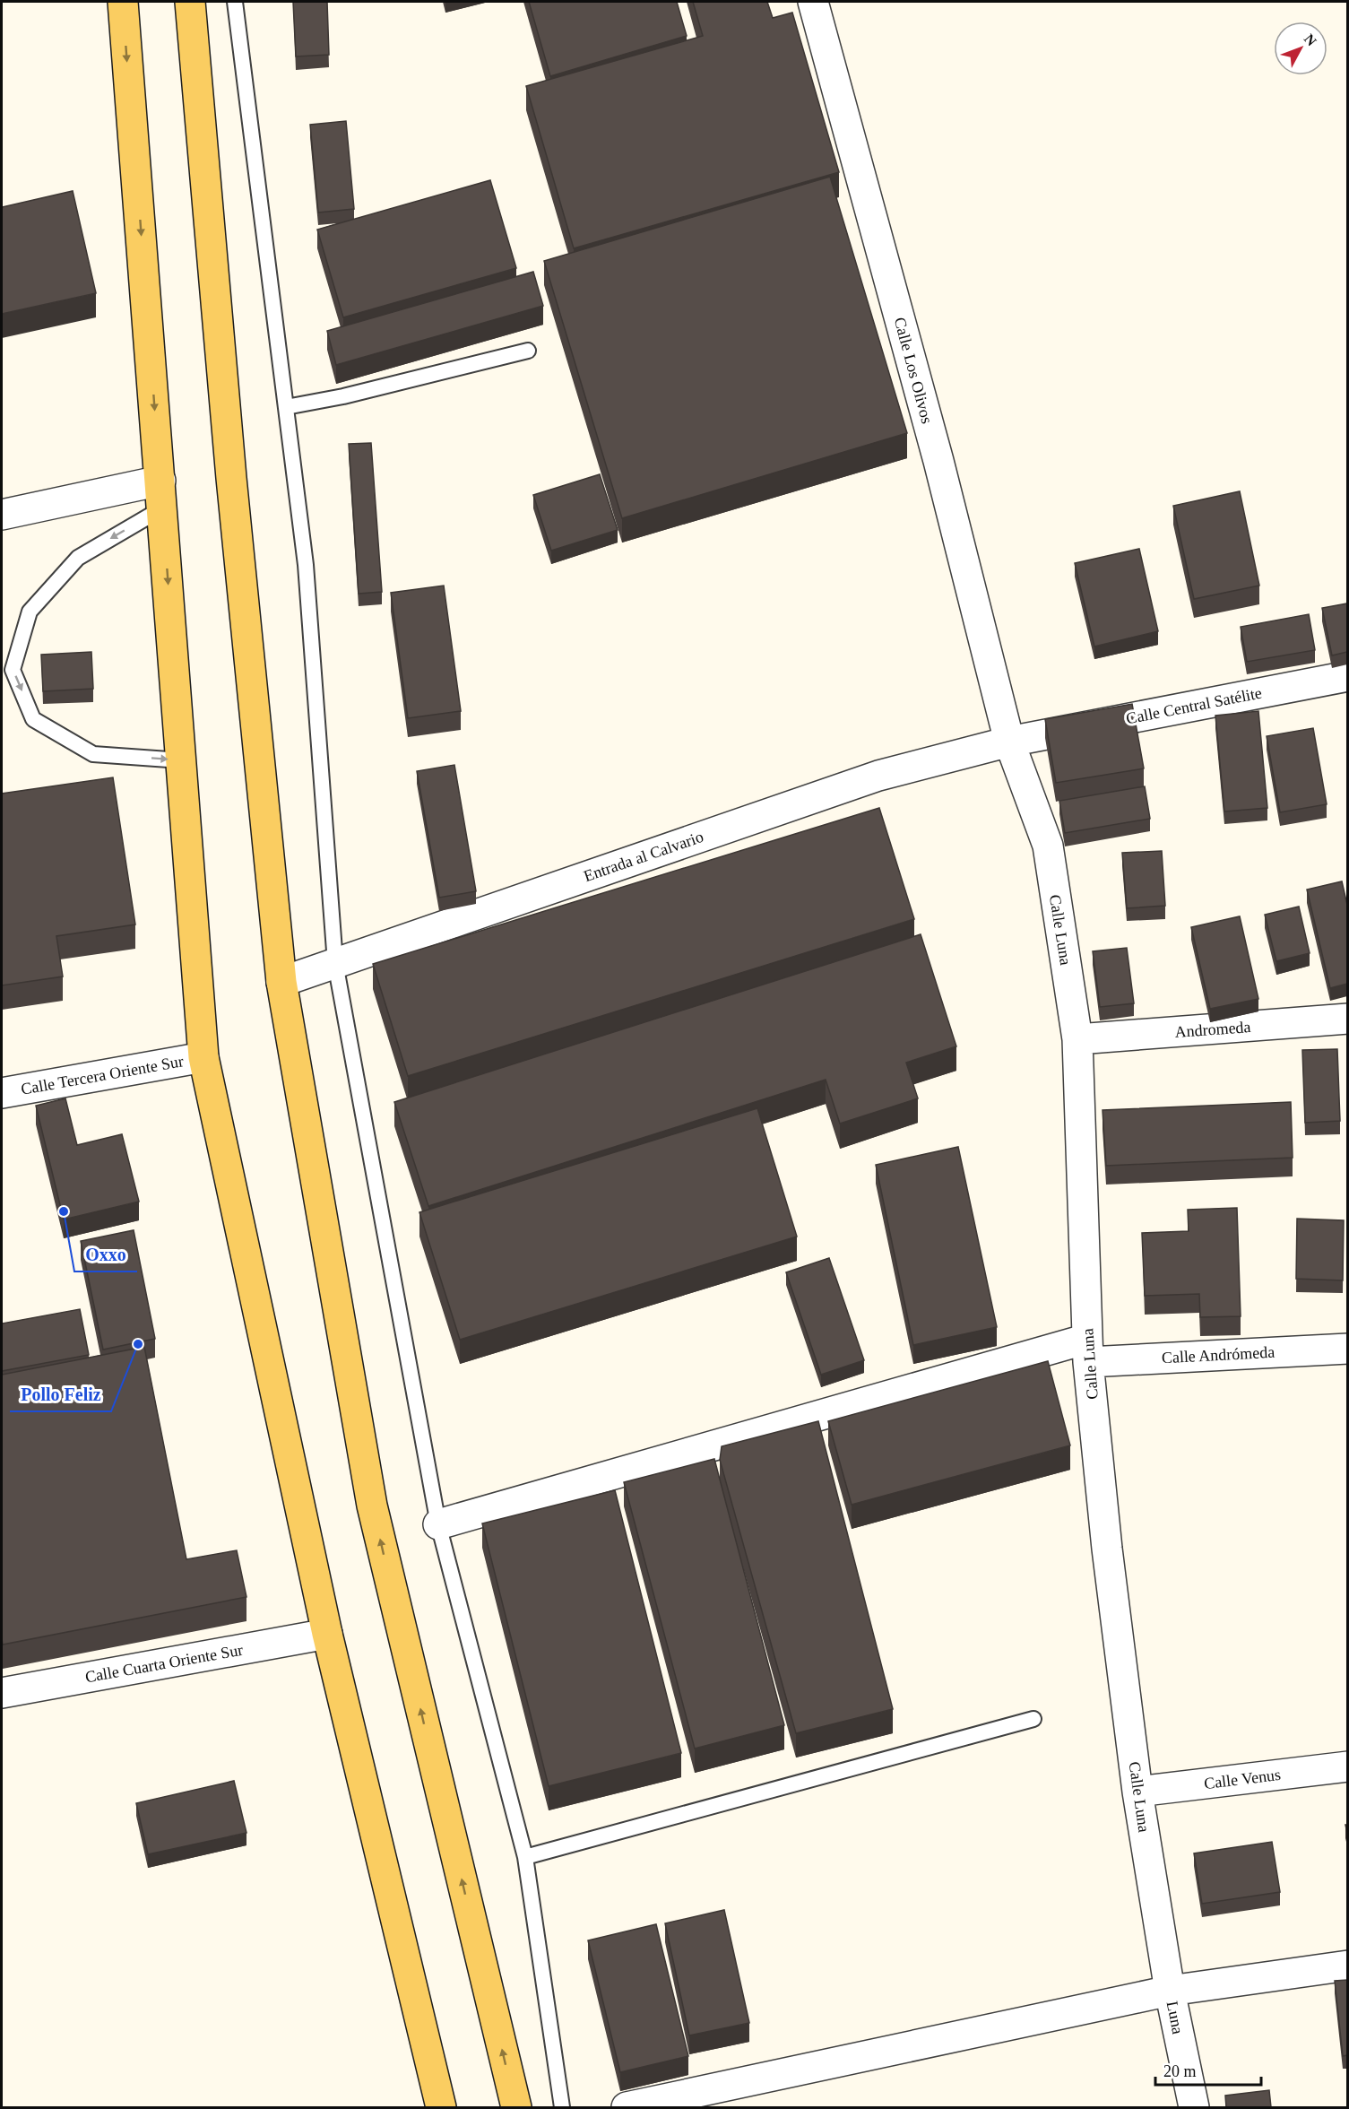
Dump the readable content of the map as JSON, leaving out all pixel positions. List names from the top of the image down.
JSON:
{
  "streets": {
    "street": [
      "Calle Los Olivos",
      "Calle Central Satélite",
      "Entrada al Calvario",
      "Calle Luna",
      "Andromeda",
      "Calle Tercera Oriente Sur",
      "Calle Andrómeda",
      "Calle Cuarta Oriente Sur",
      "Calle Venus",
      "Luna"
    ]
  },
  "crossings": [
    ["Calle Los Olivos", "Calle Central Satélite"],
    ["Calle Los Olivos", "Entrada al Calvario"],
    ["Calle Los Olivos", "Calle Luna"],
    ["Calle Central Satélite", "Entrada al Calvario"],
    ["Calle Central Satélite", "Calle Luna"],
    ["Entrada al Calvario", "Calle Luna"],
    ["Calle Luna", "Andromeda"],
    ["Calle Luna", "Calle Andrómeda"],
    ["Calle Luna", "Calle Venus"],
    ["Calle Luna", "Luna"]
  ],
  "places": ["Oxxo", "Pollo Feliz"],
  "scale_bar": "20 m",
  "north": "top right"
}
